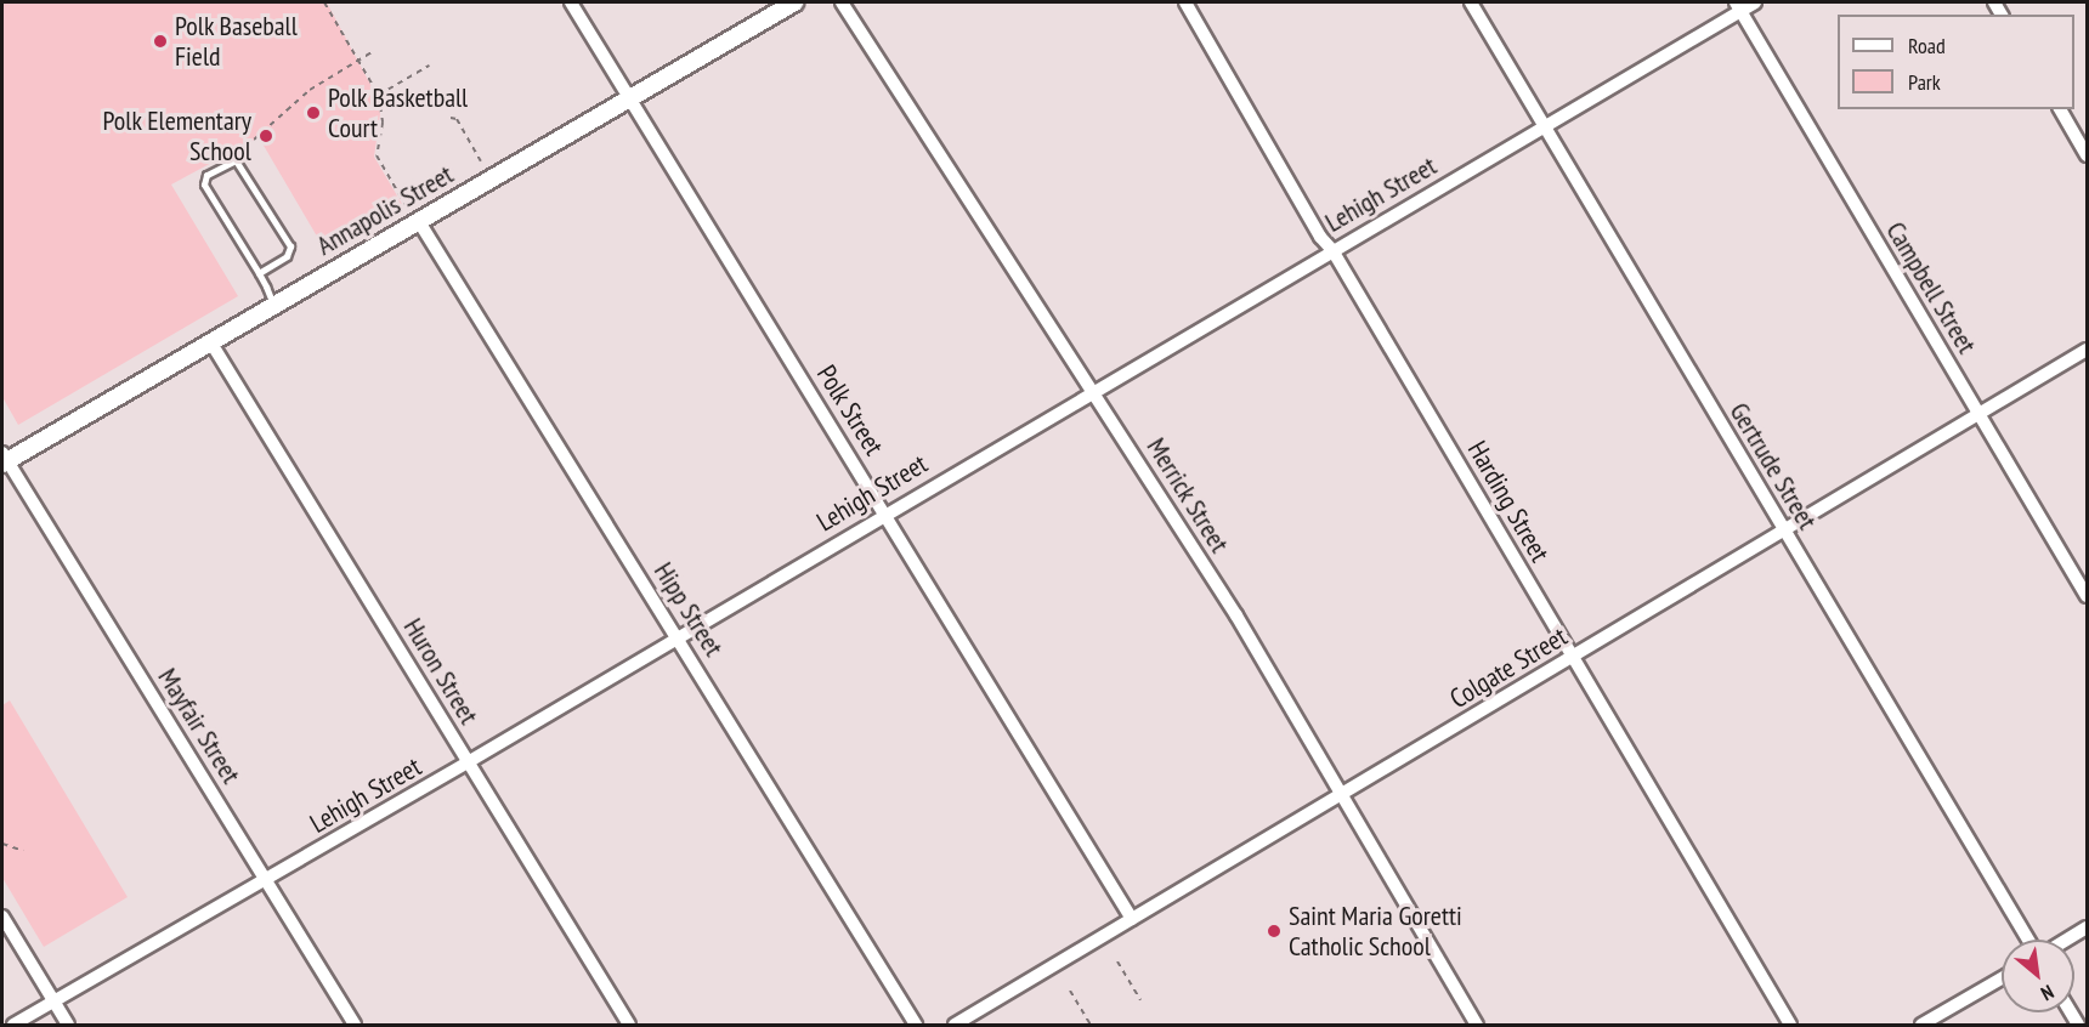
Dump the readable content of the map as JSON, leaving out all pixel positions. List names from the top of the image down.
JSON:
{
  "streets": {
    "street": [
      "Lehigh Street",
      "Annapolis Street",
      "Campbell Street",
      "Polk Street",
      "Gertrude Street",
      "Merrick Street",
      "Harding Street",
      "Hipp Street",
      "Colgate Street",
      "Huron Street",
      "Mayfair Street"
    ]
  },
  "crossings": [
    ["Lehigh Street", "Campbell Street"],
    ["Lehigh Street", "Polk Street"],
    ["Lehigh Street", "Gertrude Street"],
    ["Lehigh Street", "Merrick Street"],
    ["Lehigh Street", "Harding Street"],
    ["Lehigh Street", "Hipp Street"],
    ["Lehigh Street", "Huron Street"],
    ["Lehigh Street", "Mayfair Street"],
    ["Annapolis Street", "Polk Street"],
    ["Annapolis Street", "Hipp Street"],
    ["Annapolis Street", "Huron Street"],
    ["Annapolis Street", "Mayfair Street"],
    ["Campbell Street", "Colgate Street"],
    ["Polk Street", "Colgate Street"],
    ["Gertrude Street", "Colgate Street"],
    ["Merrick Street", "Colgate Street"],
    ["Harding Street", "Colgate Street"]
  ],
  "places": [
    "Polk Baseball Field",
    "Polk Basketball Court",
    "Polk Elementary School",
    "Saint Maria Goretti Catholic School"
  ],
  "legend": ["Road", "Park"],
  "north": "bottom right"
}
